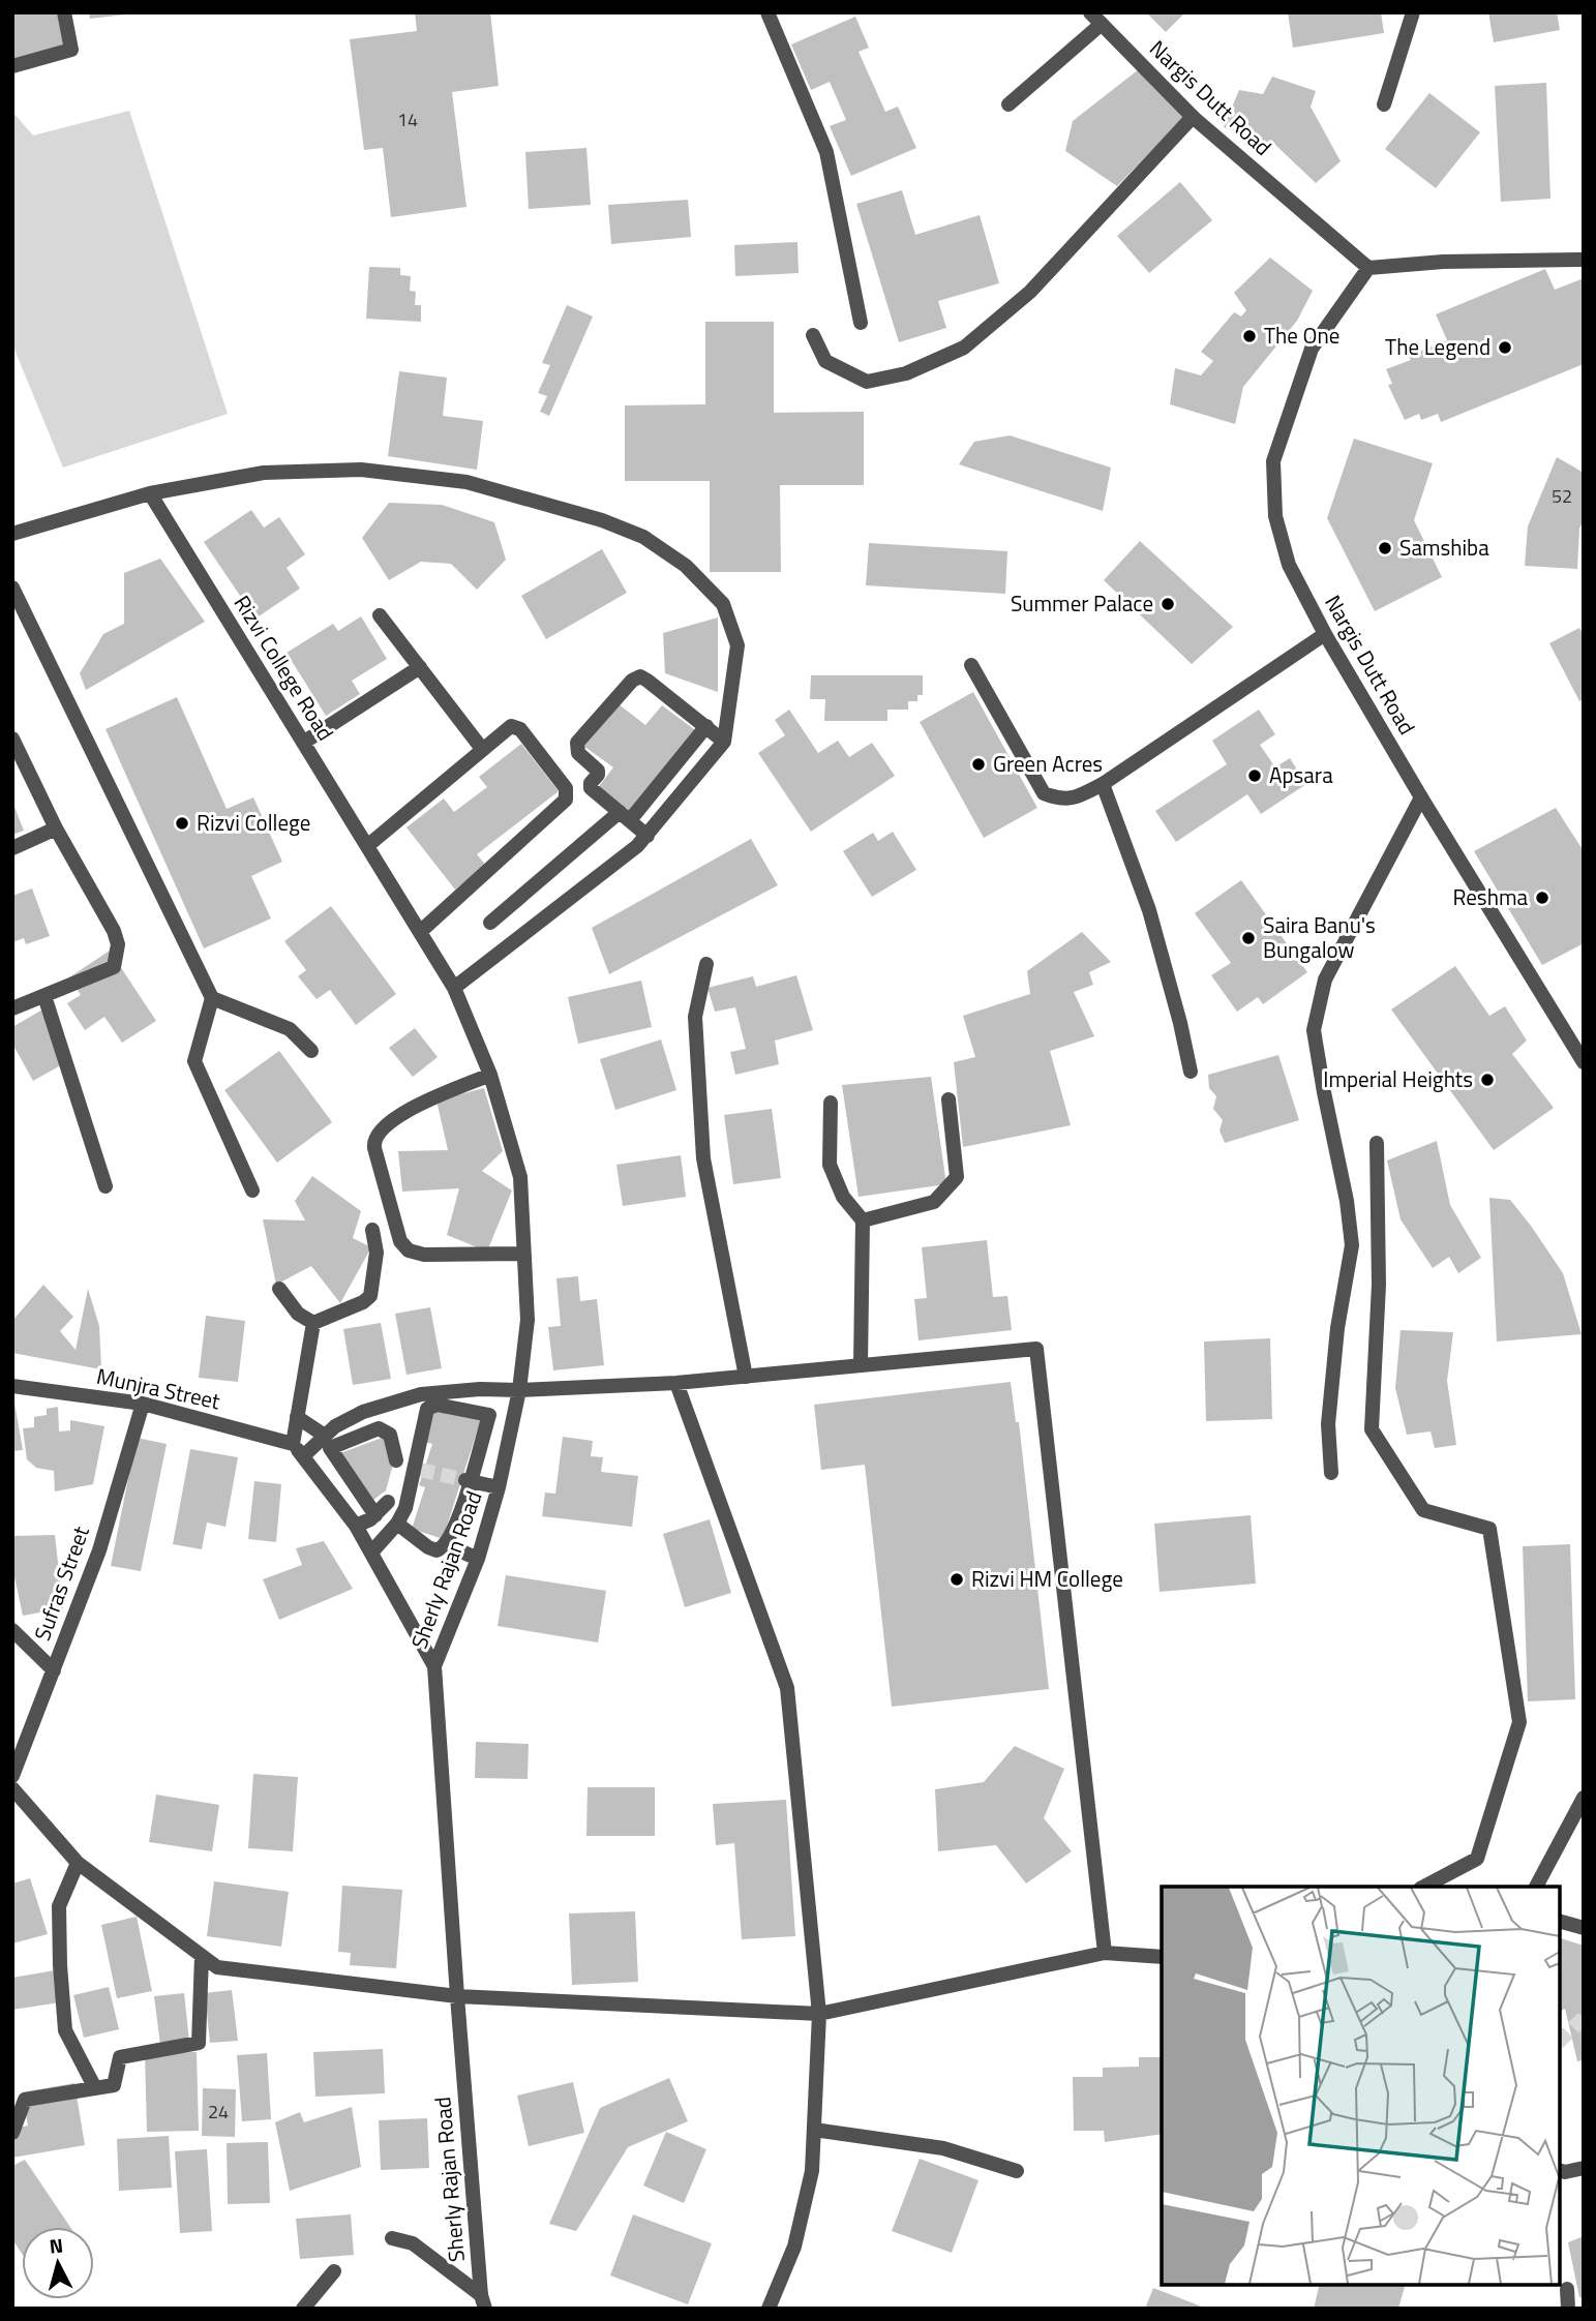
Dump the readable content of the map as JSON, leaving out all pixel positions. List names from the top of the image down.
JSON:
{
  "streets": {
    "street": [
      "Nargis Dutt Road",
      "Rizvi College Road",
      "Munjra Street",
      "Sherly Rajan Road",
      "Sufras Street"
    ]
  },
  "crossings": [
    ["Rizvi College Road", "Sherly Rajan Road"],
    ["Munjra Street", "Sufras Street"]
  ],
  "places": [
    "The One",
    "The Legend",
    "Samshiba",
    "Summer Palace",
    "Green Acres",
    "Apsara",
    "Rizvi College",
    "Reshma",
    "Saira Banu's Bungalow",
    "Imperial Heights",
    "Rizvi HM College"
  ],
  "house_numbers": ["14", "52", "24"],
  "north": "top"
}
